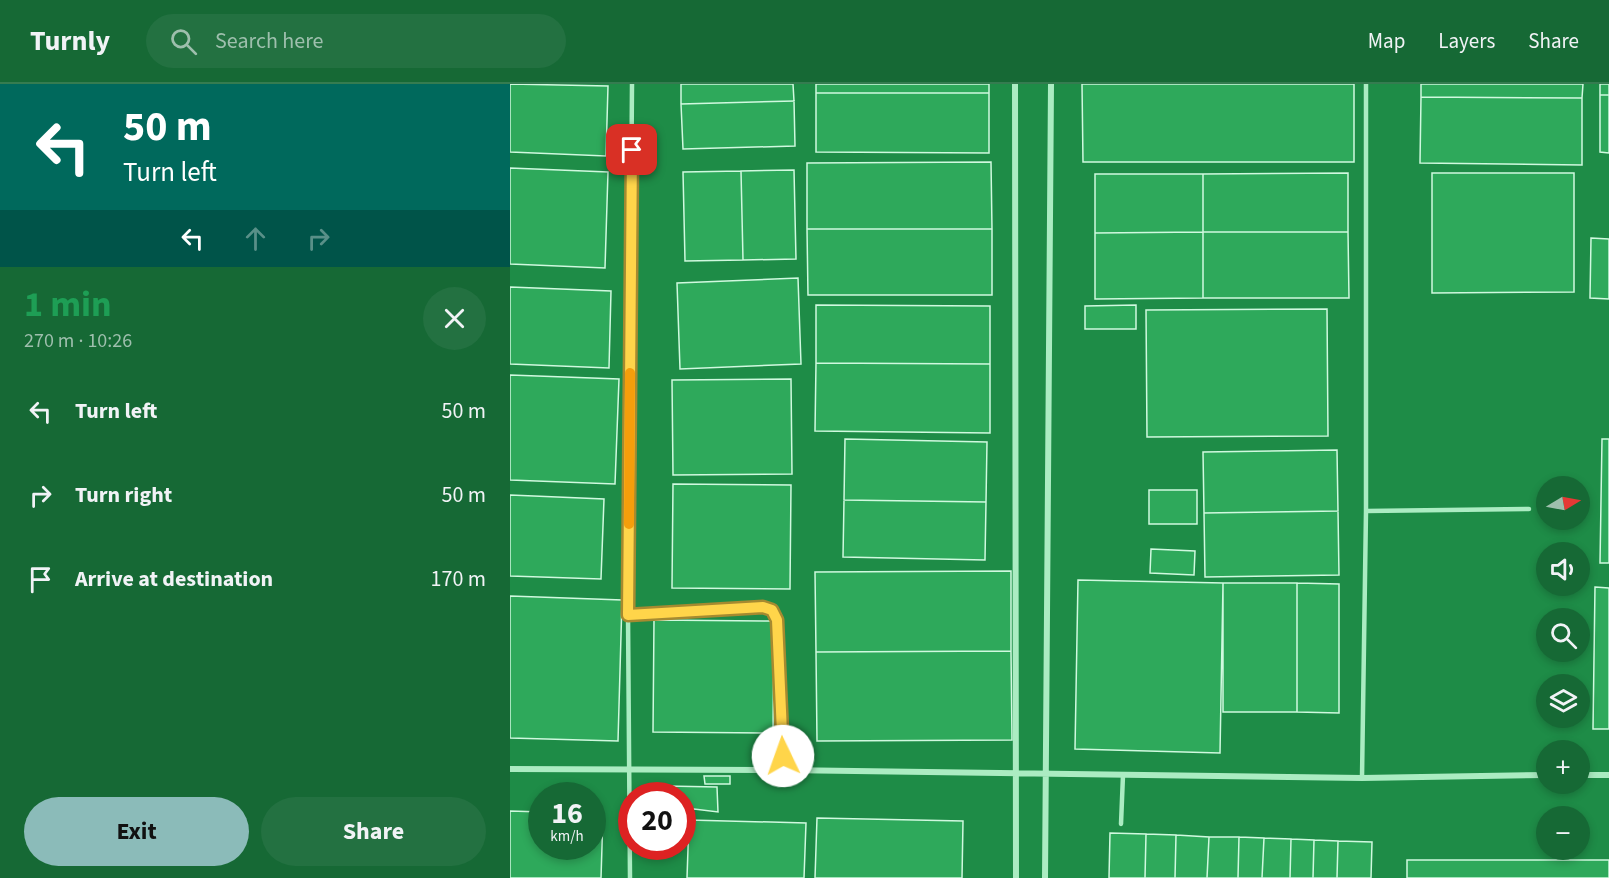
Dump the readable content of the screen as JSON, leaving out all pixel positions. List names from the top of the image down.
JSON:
{
  "north": "right",
  "page": {
    "header": "Turnly",
    "search": "Search here",
    "nav": ["Map", "Layers", "Share"],
    "turn": ["50 m", "Turn left"],
    "heading": ["1 min", "270 m · 10:26"],
    "list": [
      {
        "name": "Turn left",
        "value": "50 m"
      },
      {
        "name": "Turn right",
        "value": "50 m"
      },
      {
        "name": "Arrive at destination",
        "value": "170 m"
      }
    ],
    "map_buttons": ["+", "−"],
    "speed": "16 km/h",
    "limit": "20",
    "buttons": ["Exit", "Share"]
  }
}
